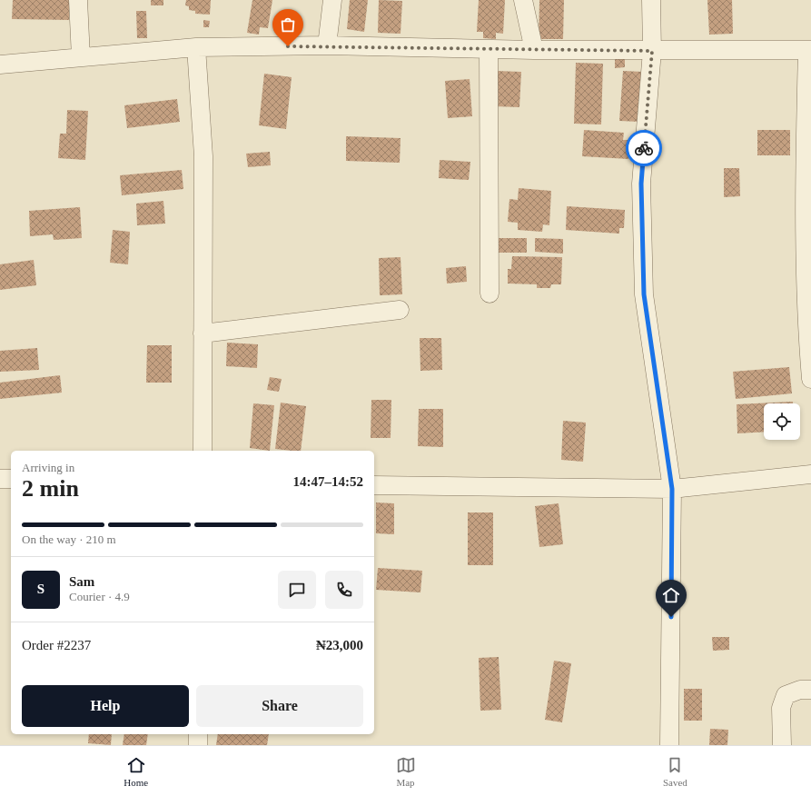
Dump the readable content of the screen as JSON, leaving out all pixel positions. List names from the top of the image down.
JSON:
{
  "page": {
    "heading": ["2 min", "Arriving in", "14:47–14:52"],
    "panel": [
      "Sam",
      "Courier · 4.9",
      "Order #2237",
      "₦23,000"
    ],
    "bar": "On the way · 210 m",
    "round": "S",
    "buttons": ["Help", "Share"],
    "tabs": ["Home", "Map", "Saved"]
  }
}
